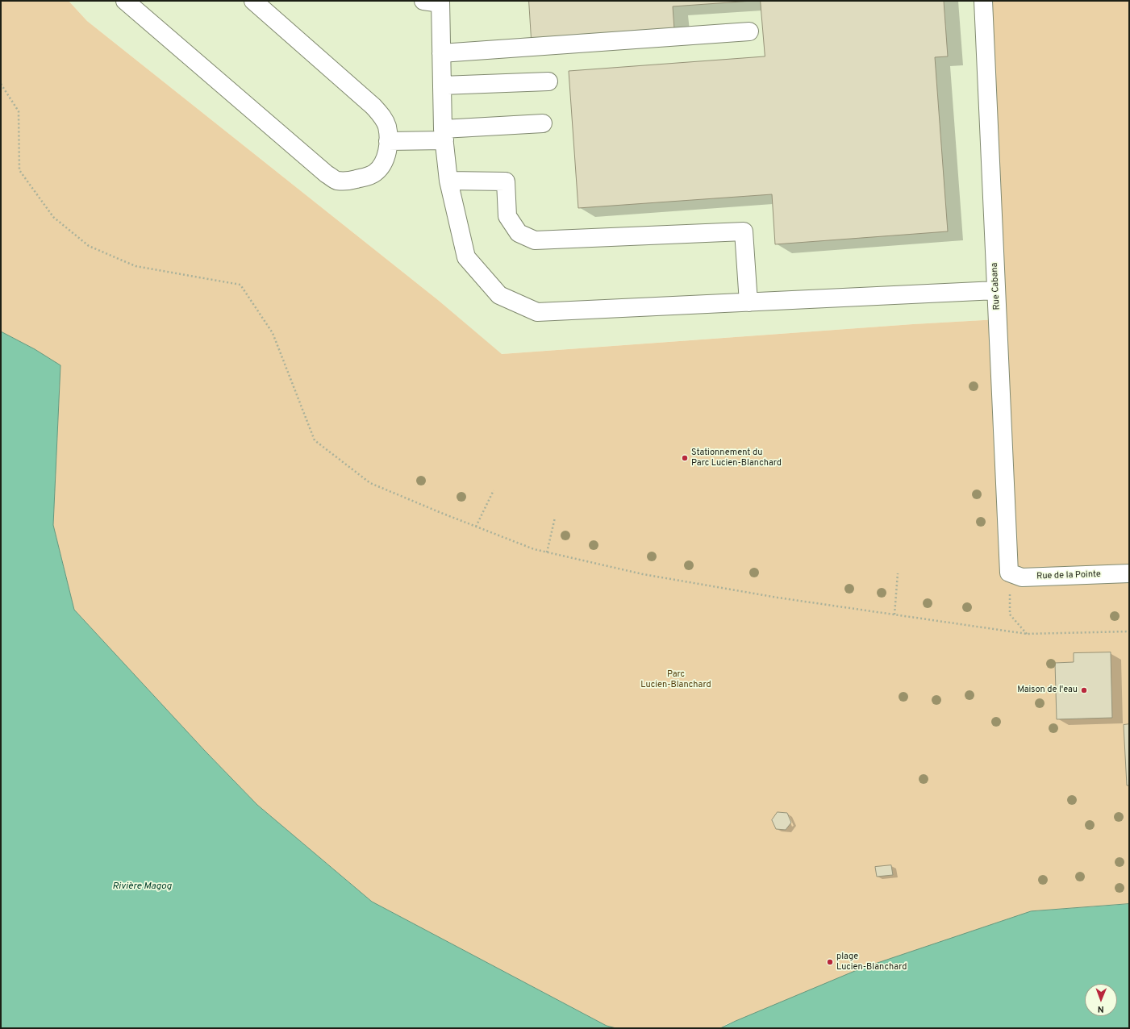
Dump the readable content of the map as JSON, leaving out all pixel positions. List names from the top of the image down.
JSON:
{
  "streets": {
    "street": ["Rue Cabana", "Rue de la Pointe"]
  },
  "crossings": [
    ["Rue Cabana", "Rue de la Pointe"]
  ],
  "water": ["Rivière Magog"],
  "parks": ["Parc Lucien-Blanchard"],
  "places": ["Stationnement du Parc Lucien-Blanchard", "Maison de l'eau", "plage Lucien-Blanchard"],
  "north": "bottom"
}
